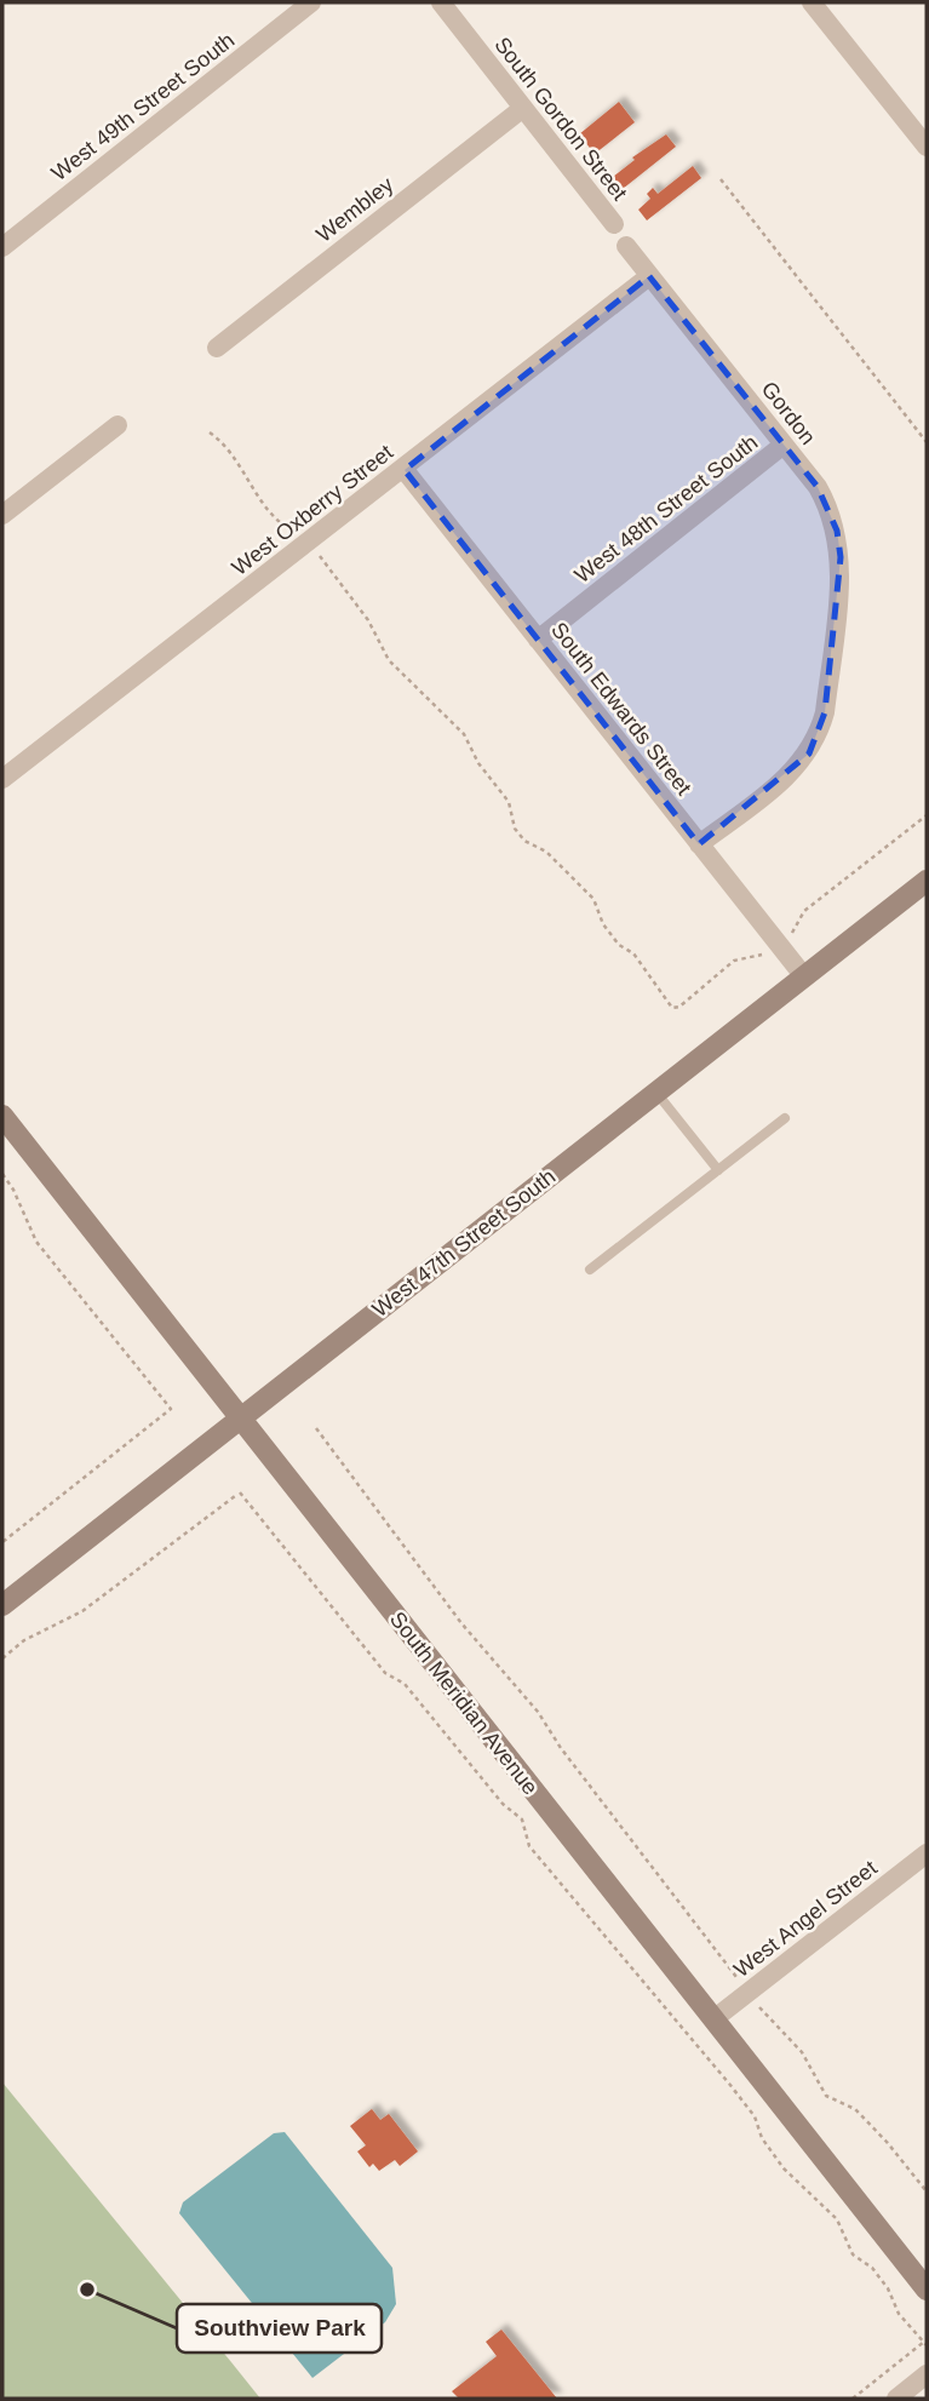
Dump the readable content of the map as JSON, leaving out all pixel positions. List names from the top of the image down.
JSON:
{
  "streets": {
    "main road": ["West 47th Street South", "South Meridian Avenue"],
    "street": [
      "West 49th Street South",
      "South Gordon Street",
      "Wembley",
      "Gordon",
      "West 48th Street South",
      "West Oxberry Street",
      "South Edwards Street",
      "West Angel Street"
    ]
  },
  "crossings": [
    ["South Gordon Street", "Wembley"],
    ["Gordon", "West 48th Street South"],
    ["Gordon", "West Oxberry Street"],
    ["Gordon", "South Edwards Street"],
    ["West 48th Street South", "South Edwards Street"],
    ["West Oxberry Street", "South Edwards Street"],
    ["South Edwards Street", "West 47th Street South"],
    ["West 47th Street South", "South Meridian Avenue"],
    ["South Meridian Avenue", "West Angel Street"]
  ],
  "places": ["Southview Park"]
}
